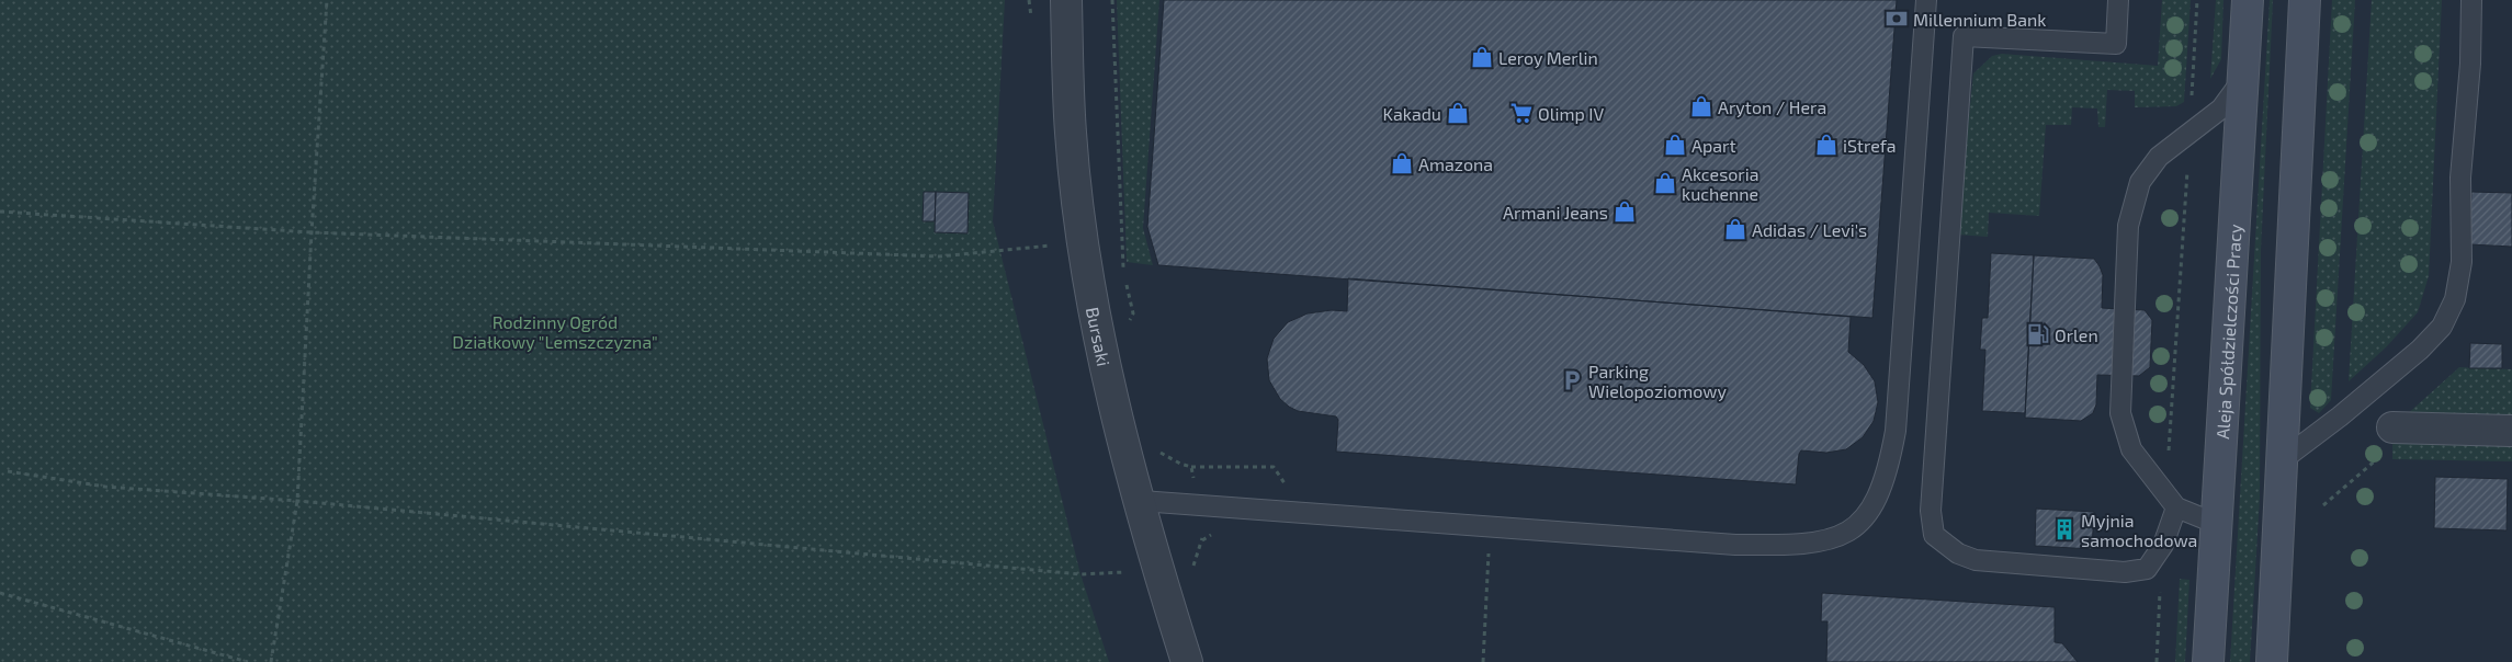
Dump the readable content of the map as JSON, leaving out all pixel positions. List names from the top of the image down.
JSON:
{
  "streets": {
    "main road": ["Aleja Spółdzielczości Pracy"],
    "street": ["Bursaki"]
  },
  "parks": ["Rodzinny Ogród Działkowy \"Lemszczyzna\""],
  "places": {
    "bank": ["Millennium Bank"],
    "shop": [
      "Leroy Merlin",
      "Aryton / Hera",
      "Kakadu",
      "Apart",
      "iStrefa",
      "Amazona",
      "Akcesoria kuchenne",
      "Armani Jeans",
      "Adidas / Levi's"
    ],
    "supermarket": ["Olimp IV"],
    "fuel station": ["Orlen"],
    "parking": ["Parking Wielopoziomowy"],
    "building": ["Myjnia samochodowa"]
  }
}
